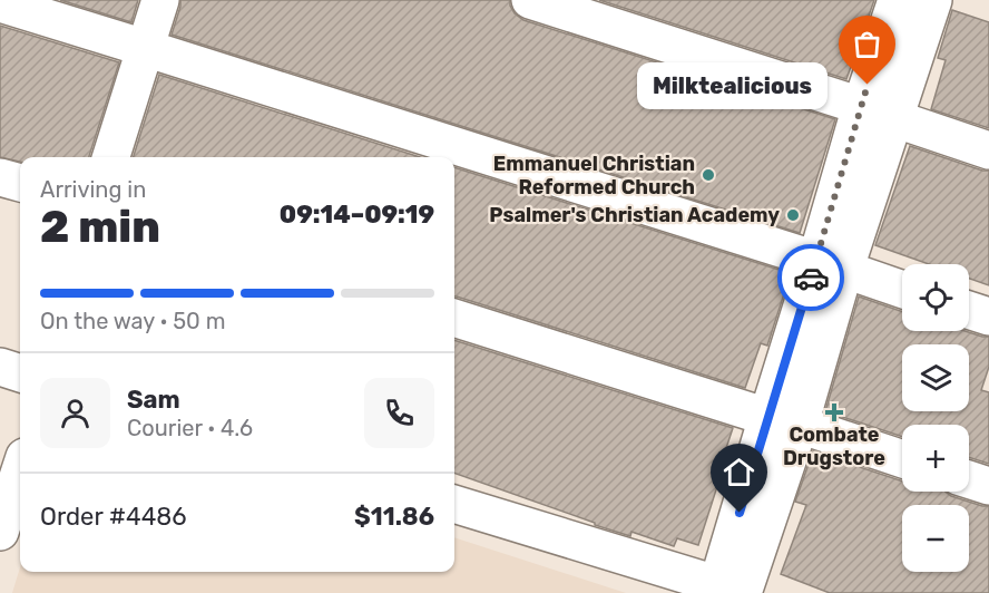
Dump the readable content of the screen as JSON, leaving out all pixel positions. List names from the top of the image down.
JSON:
{
  "places": {
    "other": ["Milktealicious", "Emmanuel Christian Reformed Church", "Psalmer's Christian Academy"],
    "health": ["Combate Drugstore"]
  },
  "page": {
    "bubble": "Milktealicious",
    "heading": ["2 min", "Arriving in", "09:14–09:19"],
    "panel": [
      "Sam",
      "Courier · 4.6",
      "Order #4486",
      "$11.86"
    ],
    "map_buttons": ["+", "−"],
    "bar": "On the way · 50 m"
  }
}
